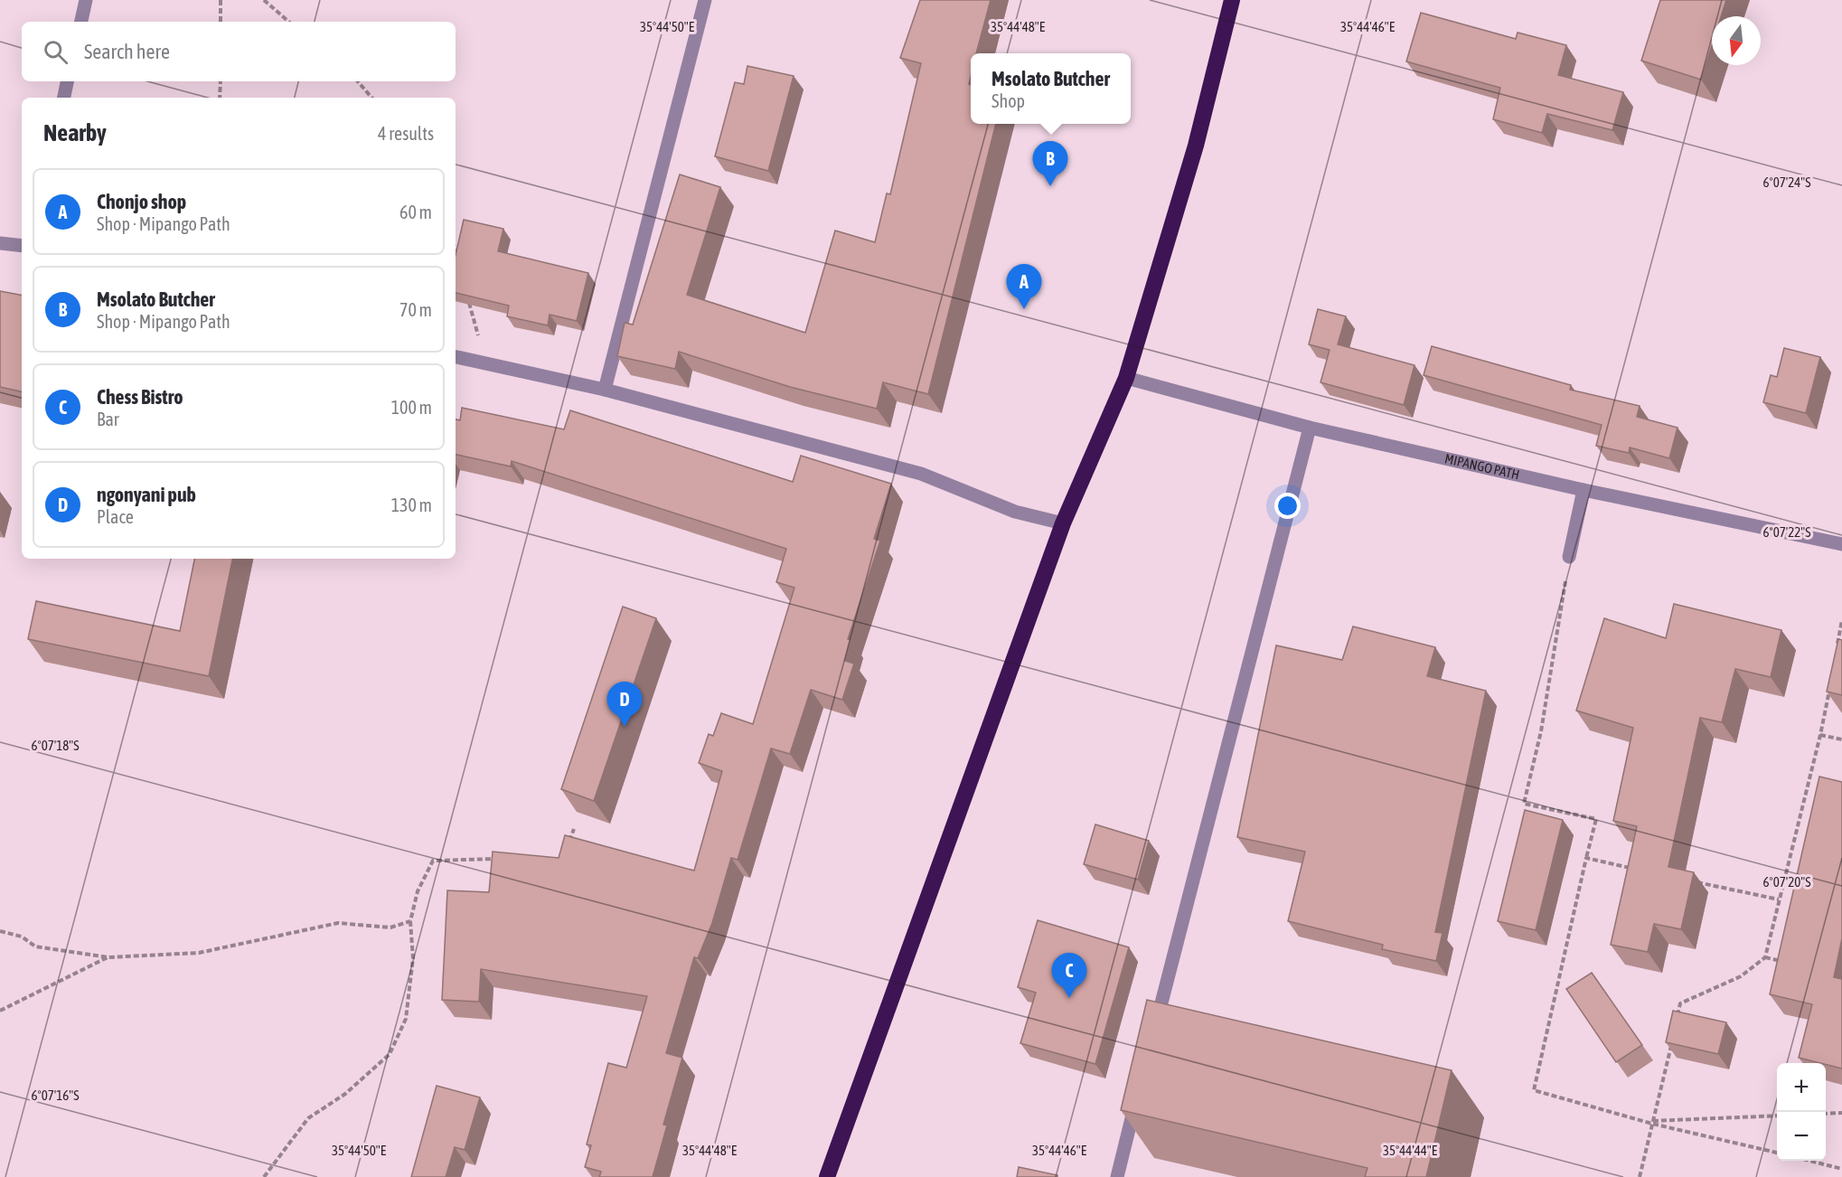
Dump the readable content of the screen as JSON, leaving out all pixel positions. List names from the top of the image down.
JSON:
{
  "streets": {
    "street": ["MIPANGO PATH"]
  },
  "north": "bottom",
  "page": {
    "search": "Search here",
    "popup": ["Msolato Butcher", "Shop"],
    "heading": ["Nearby", "4 results"],
    "pins": [
      "B",
      "A",
      "D",
      "C"
    ],
    "list": [
      {
        "mark": "A",
        "name": "Chonjo shop",
        "note": "Shop · Mipango Path",
        "value": "60 m"
      },
      {
        "mark": "B",
        "name": "Msolato Butcher",
        "note": "Shop · Mipango Path",
        "value": "70 m"
      },
      {
        "mark": "C",
        "name": "Chess Bistro",
        "note": "Bar",
        "value": "100 m"
      },
      {
        "mark": "D",
        "name": "ngonyani pub",
        "note": "Place",
        "value": "130 m"
      }
    ],
    "map_buttons": ["+", "−"]
  },
  "coordinates": [
    "35°44'50\"E",
    "35°44'48\"E",
    "35°44'46\"E",
    "6°07'24\"S",
    "6°07'22\"S",
    "6°07'18\"S",
    "6°07'20\"S",
    "6°07'16\"S",
    "35°44'44\"E"
  ]
}
